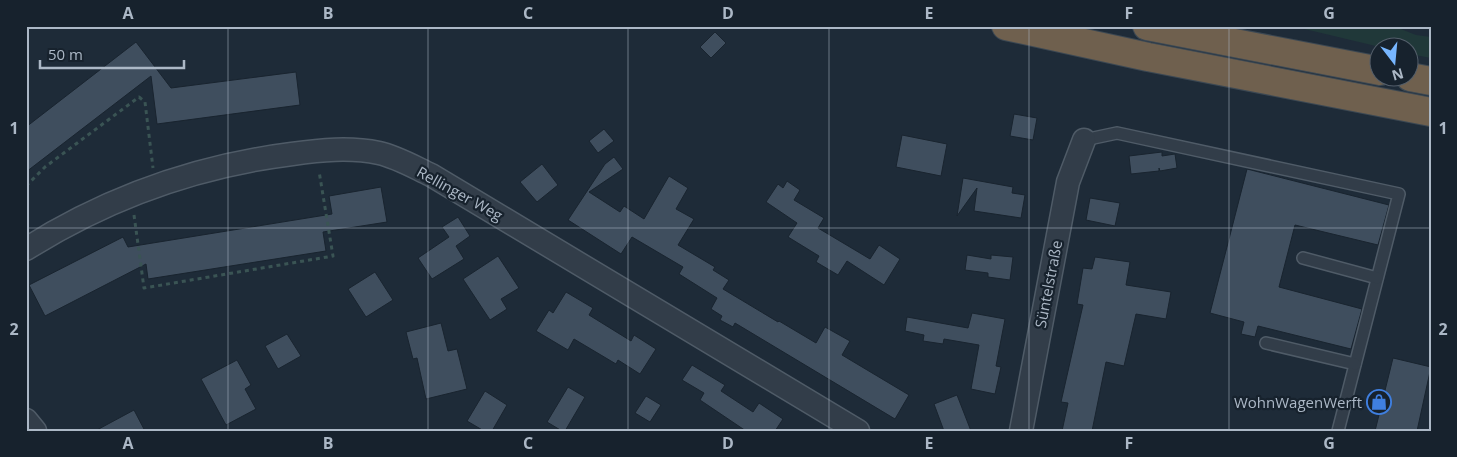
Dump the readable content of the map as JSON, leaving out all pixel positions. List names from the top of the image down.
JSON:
{
  "streets": {
    "street": ["Rellinger Weg", "Süntelstraße"]
  },
  "places": {
    "shop": ["WohnWagenWerft"]
  },
  "scale_bar": "50 m",
  "north": "bottom",
  "grid": {
    "columns": [
      "A",
      "B",
      "C",
      "D",
      "E",
      "F",
      "G"
    ],
    "rows": ["1", "2"]
  }
}
